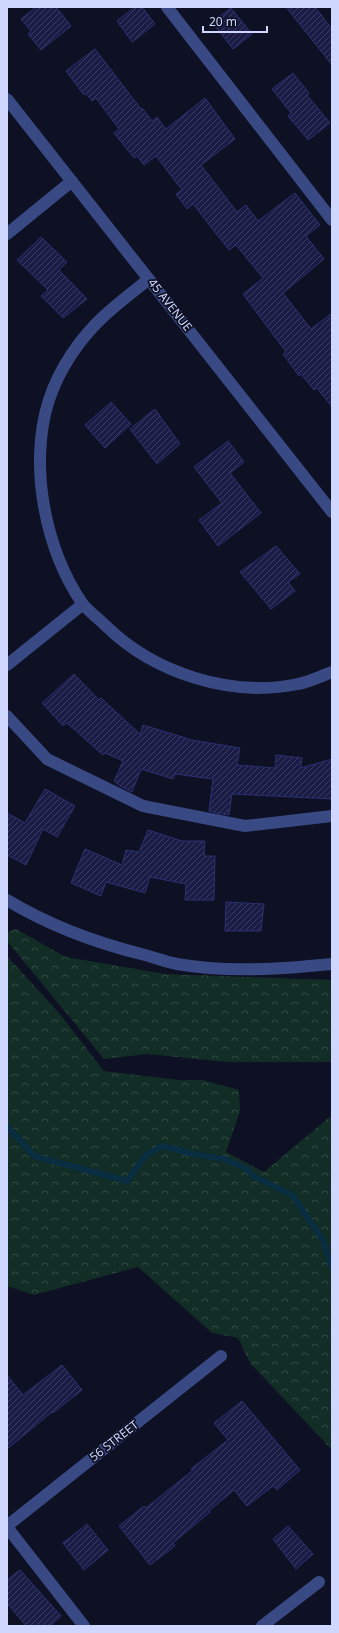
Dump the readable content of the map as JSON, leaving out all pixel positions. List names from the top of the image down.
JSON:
{
  "streets": {
    "street": ["45 AVENUE", "56 STREET"]
  },
  "scale_bar": "20 m"
}
